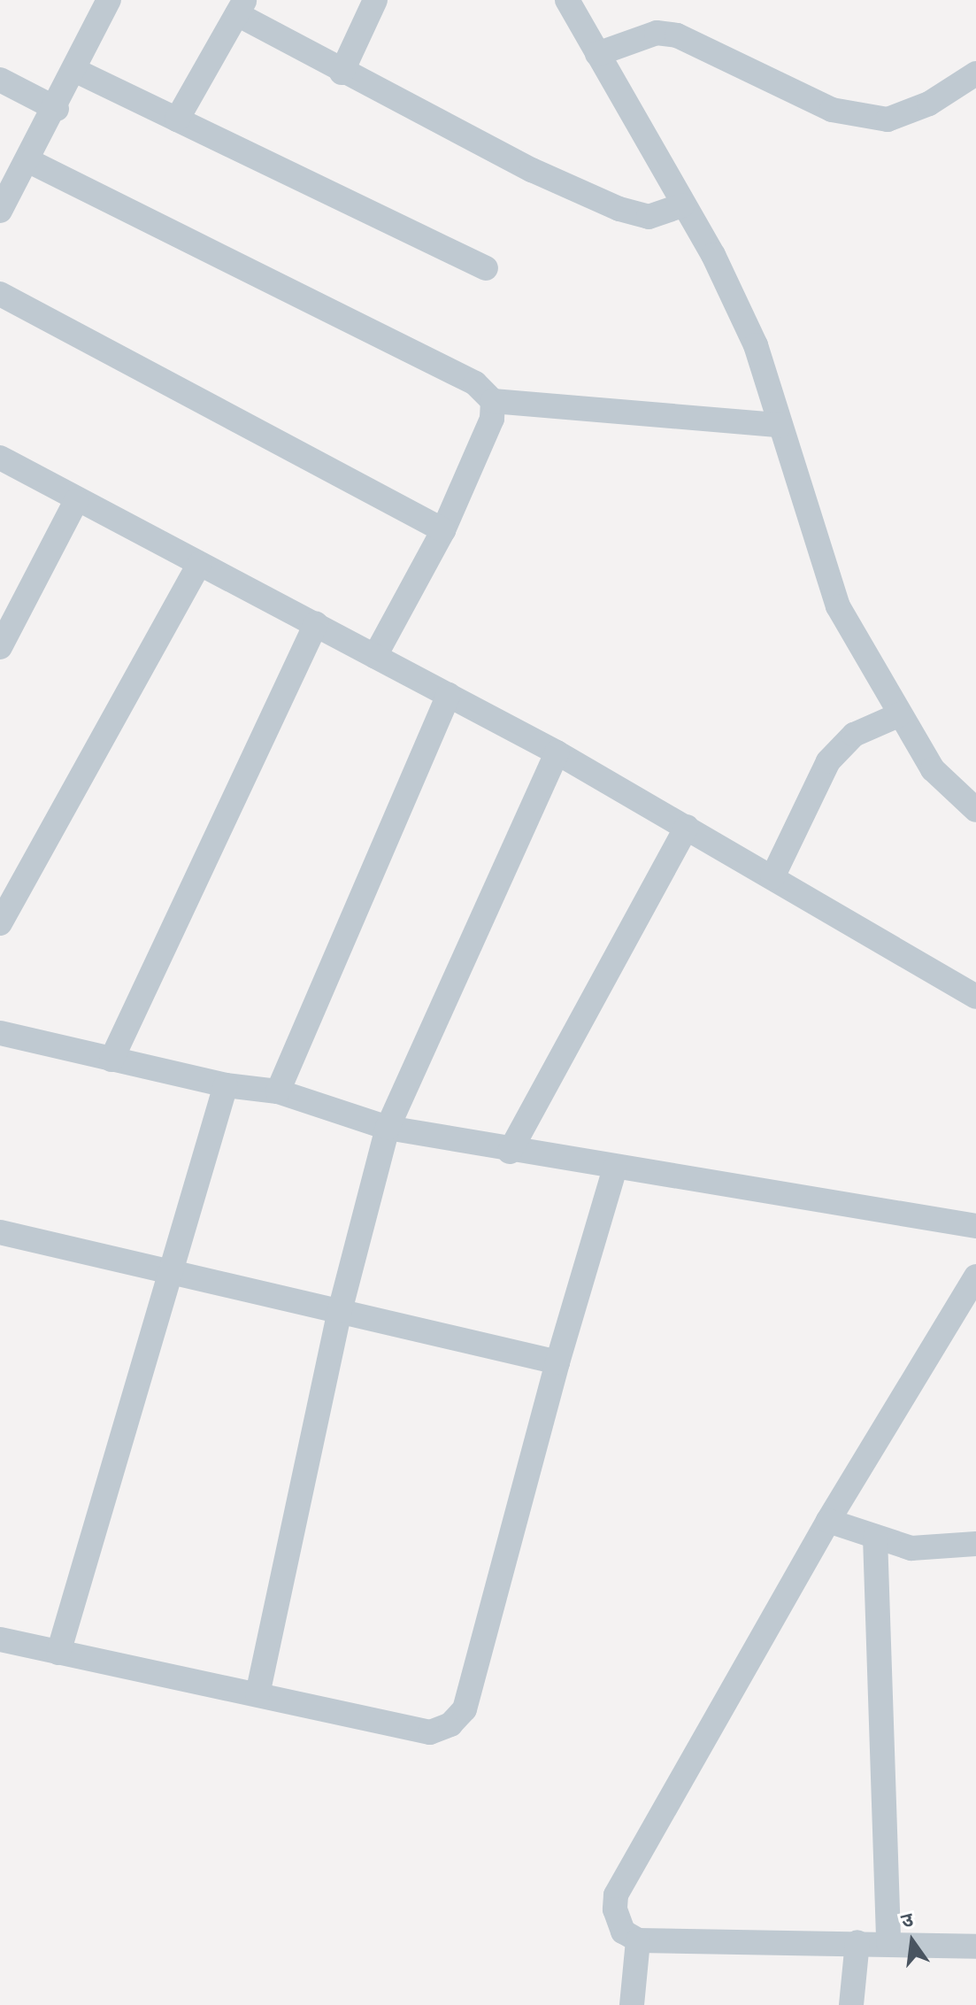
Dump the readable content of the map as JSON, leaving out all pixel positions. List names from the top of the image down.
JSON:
{
  "north": "top"
}
